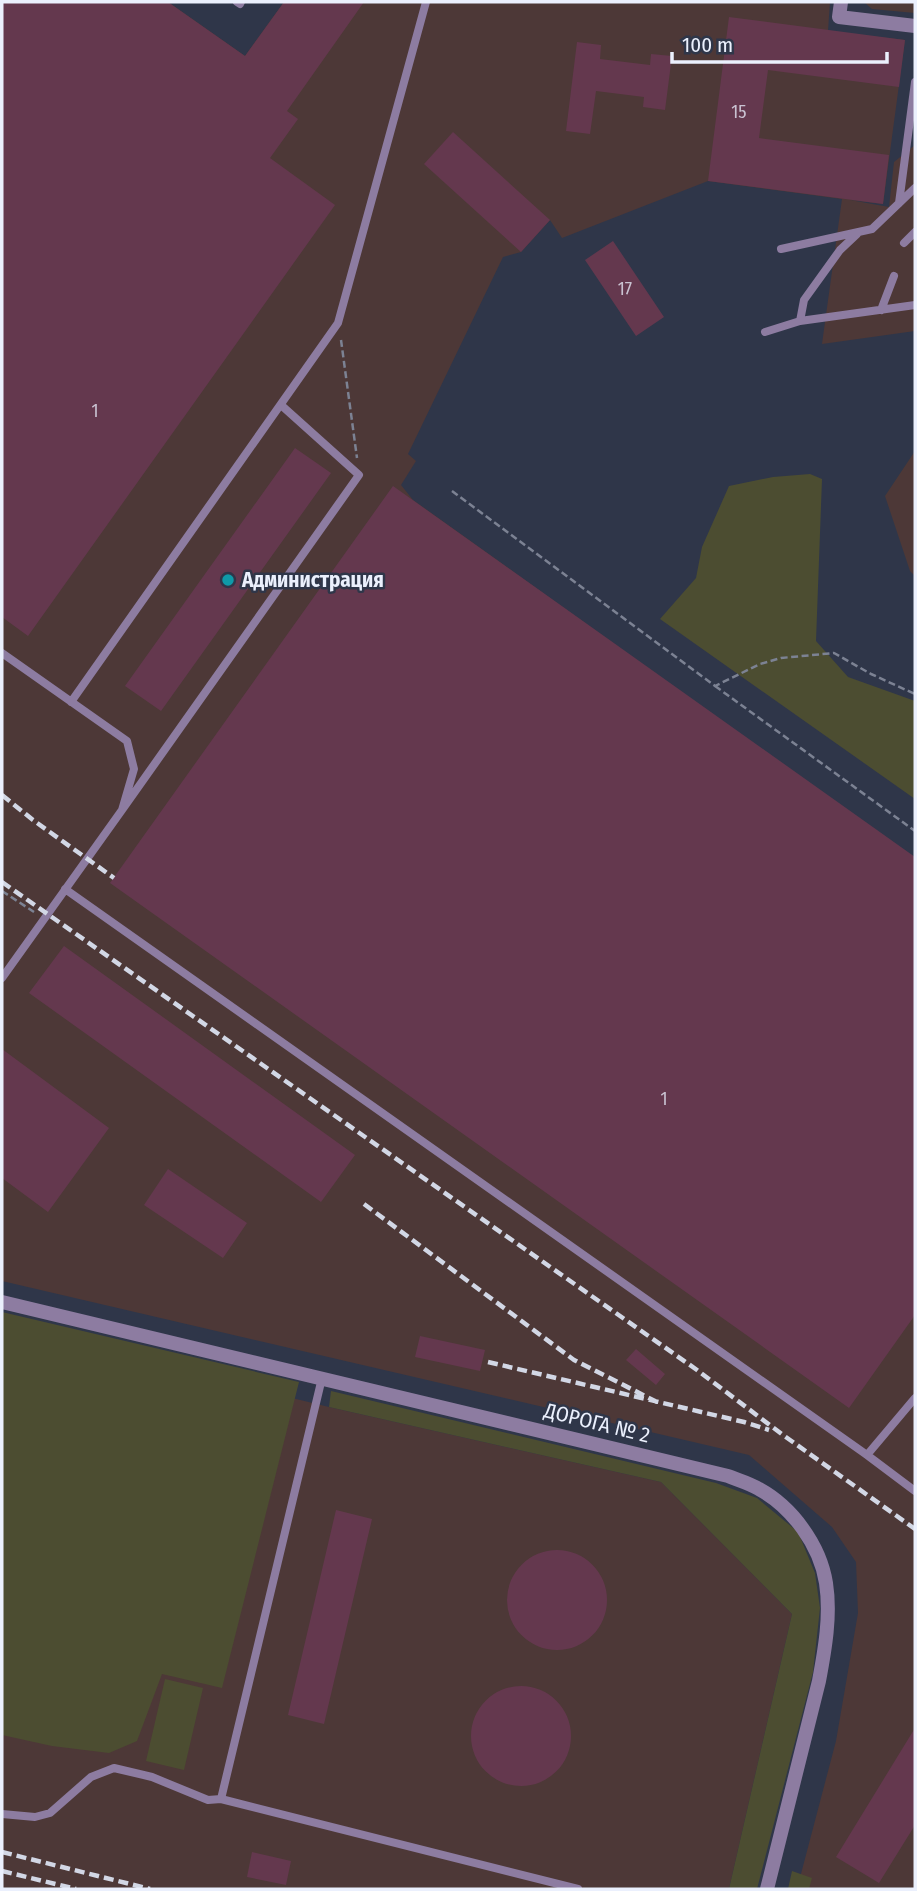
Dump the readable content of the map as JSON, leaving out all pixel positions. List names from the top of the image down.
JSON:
{
  "streets": {
    "street": ["ДОРОГА № 2"]
  },
  "places": ["Администрация"],
  "house_numbers": [
    "15",
    "17",
    "1",
    "1"
  ],
  "scale_bar": "100 m"
}
